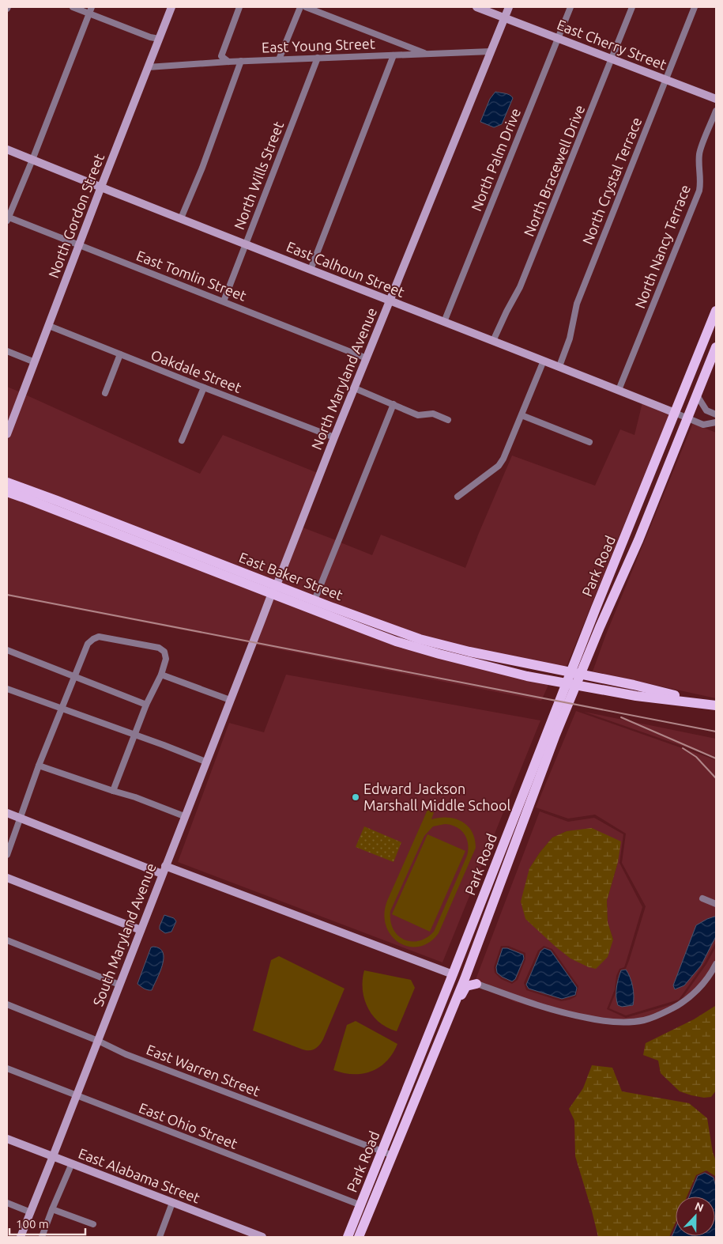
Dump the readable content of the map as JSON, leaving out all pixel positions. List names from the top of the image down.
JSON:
{
  "streets": {
    "main road": ["Park Road", "East Baker Street"],
    "street": [
      "East Cherry Street",
      "East Young Street",
      "North Palm Drive",
      "North Bracewell Drive",
      "North Wills Street",
      "North Crystal Terrace",
      "North Gordon Street",
      "North Nancy Terrace",
      "East Calhoun Street",
      "East Tomlin Street",
      "Oakdale Street",
      "North Maryland Avenue",
      "South Maryland Avenue",
      "East Warren Street",
      "East Ohio Street",
      "East Alabama Street"
    ]
  },
  "crossings": [
    ["East Cherry Street", "North Palm Drive"],
    ["East Cherry Street", "North Bracewell Drive"],
    ["East Cherry Street", "North Crystal Terrace"],
    ["East Cherry Street", "North Maryland Avenue"],
    ["East Young Street", "North Wills Street"],
    ["East Young Street", "North Gordon Street"],
    ["East Young Street", "North Maryland Avenue"],
    ["North Palm Drive", "East Calhoun Street"],
    ["North Bracewell Drive", "East Calhoun Street"],
    ["North Wills Street", "East Calhoun Street"],
    ["North Wills Street", "East Tomlin Street"],
    ["North Crystal Terrace", "East Calhoun Street"],
    ["North Gordon Street", "East Calhoun Street"],
    ["North Gordon Street", "East Tomlin Street"],
    ["North Gordon Street", "Oakdale Street"],
    ["North Nancy Terrace", "East Calhoun Street"],
    ["East Calhoun Street", "North Maryland Avenue"],
    ["East Calhoun Street", "Park Road"],
    ["East Tomlin Street", "North Maryland Avenue"],
    ["Oakdale Street", "North Maryland Avenue"],
    ["North Maryland Avenue", "East Baker Street"],
    ["North Maryland Avenue", "South Maryland Avenue"],
    ["Park Road", "East Baker Street"],
    ["Park Road", "East Warren Street"],
    ["Park Road", "East Ohio Street"],
    ["South Maryland Avenue", "East Warren Street"],
    ["South Maryland Avenue", "East Ohio Street"],
    ["South Maryland Avenue", "East Alabama Street"]
  ],
  "places": ["Edward Jackson Marshall Middle School"],
  "scale_bar": "100 m",
  "north": "top"
}
